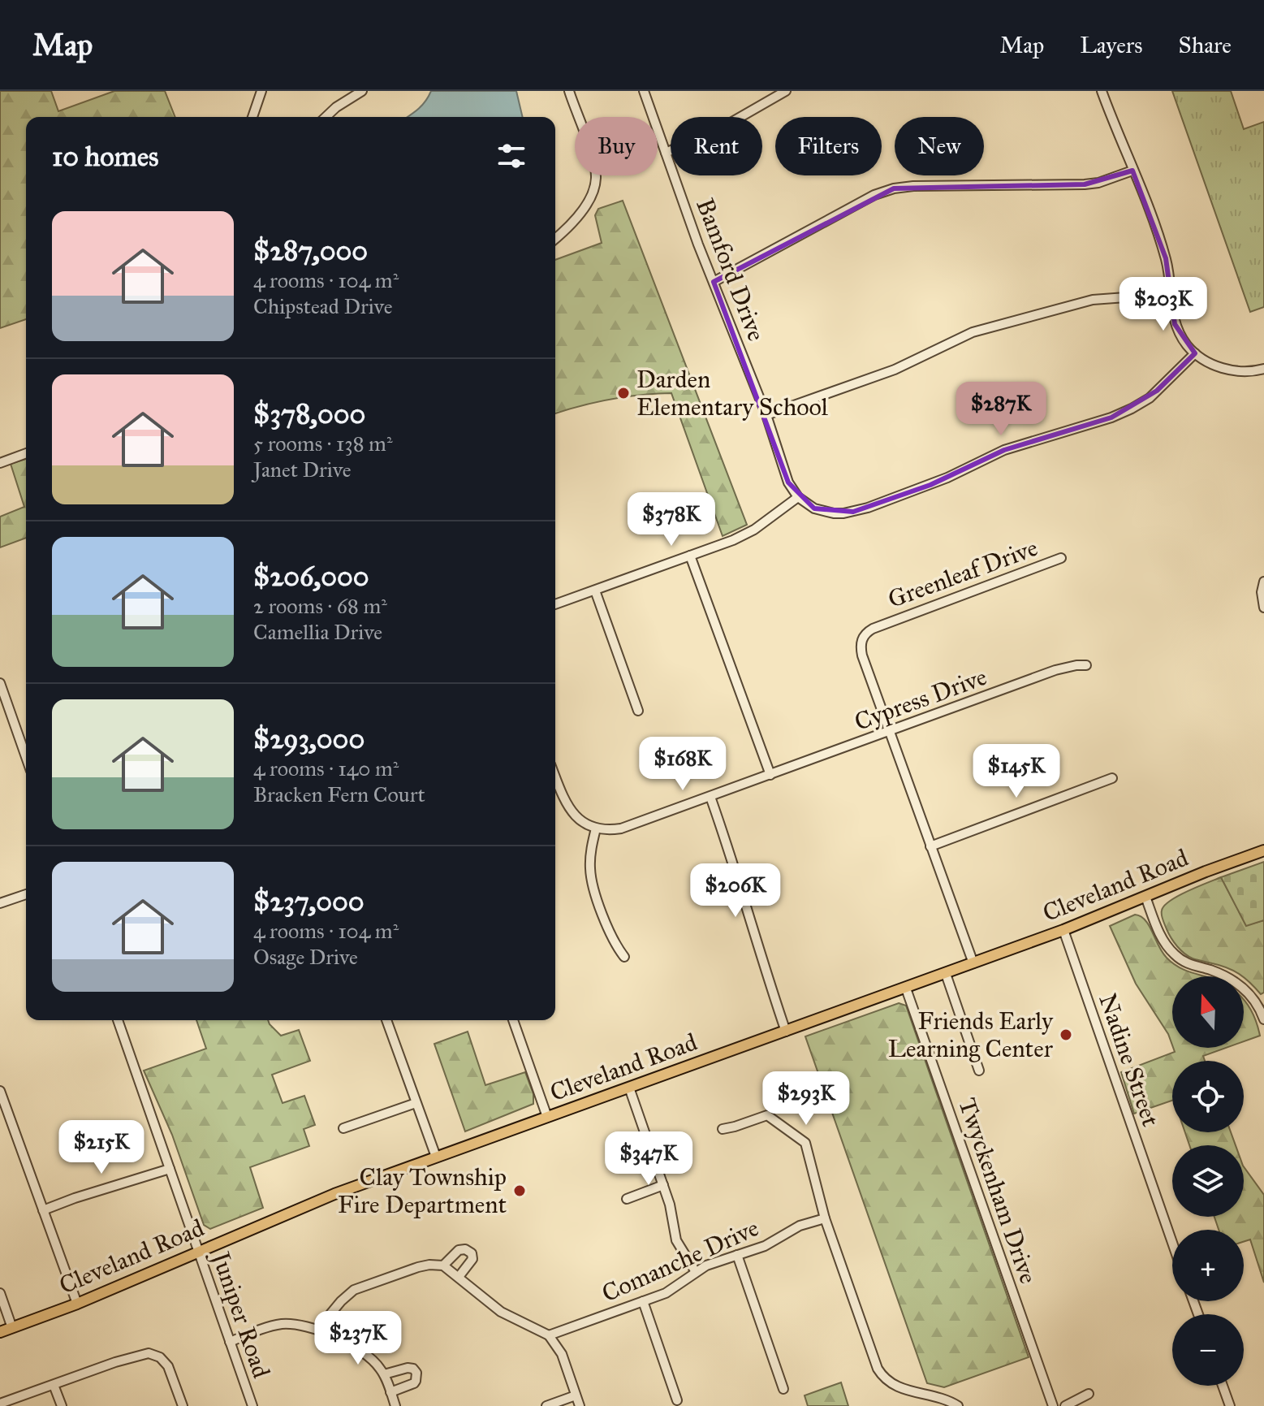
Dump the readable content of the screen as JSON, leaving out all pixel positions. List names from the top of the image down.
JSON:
{
  "streets": {
    "main road": ["Cleveland Road"],
    "street": [
      "Bamford Drive",
      "Greenleaf Drive",
      "Cypress Drive",
      "Nadine Street",
      "Twyckenham Drive",
      "Comanche Drive",
      "Juniper Road"
    ]
  },
  "crossings": [
    ["Greenleaf Drive", "Cypress Drive"],
    ["Cleveland Road", "Nadine Street"],
    ["Cleveland Road", "Twyckenham Drive"],
    ["Cleveland Road", "Juniper Road"]
  ],
  "places": ["Darden Elementary School", "Friends Early Learning Center", "Clay Township Fire Department"],
  "north": "top",
  "page": {
    "header": "Map",
    "nav": ["Map", "Layers", "Share"],
    "chip": [
      "Buy",
      "Rent",
      "Filters",
      "New"
    ],
    "heading": "10 homes",
    "list": [
      {
        "name": "$287,000",
        "note": "4 rooms · 104 m² · Chipstead Drive"
      },
      {
        "name": "$378,000",
        "note": "5 rooms · 138 m² · Janet Drive"
      },
      {
        "name": "$206,000",
        "note": "2 rooms · 68 m² · Camellia Drive"
      },
      {
        "name": "$293,000",
        "note": "4 rooms · 140 m² · Bracken Fern Court"
      },
      {
        "name": "$237,000",
        "note": "4 rooms · 104 m² · Osage Drive"
      }
    ],
    "price": [
      "$203K",
      "$287K",
      "$378K",
      "$168K",
      "$145K",
      "$206K",
      "$293K",
      "$215K",
      "$347K",
      "$237K"
    ],
    "map_buttons": ["+", "−"]
  }
}
